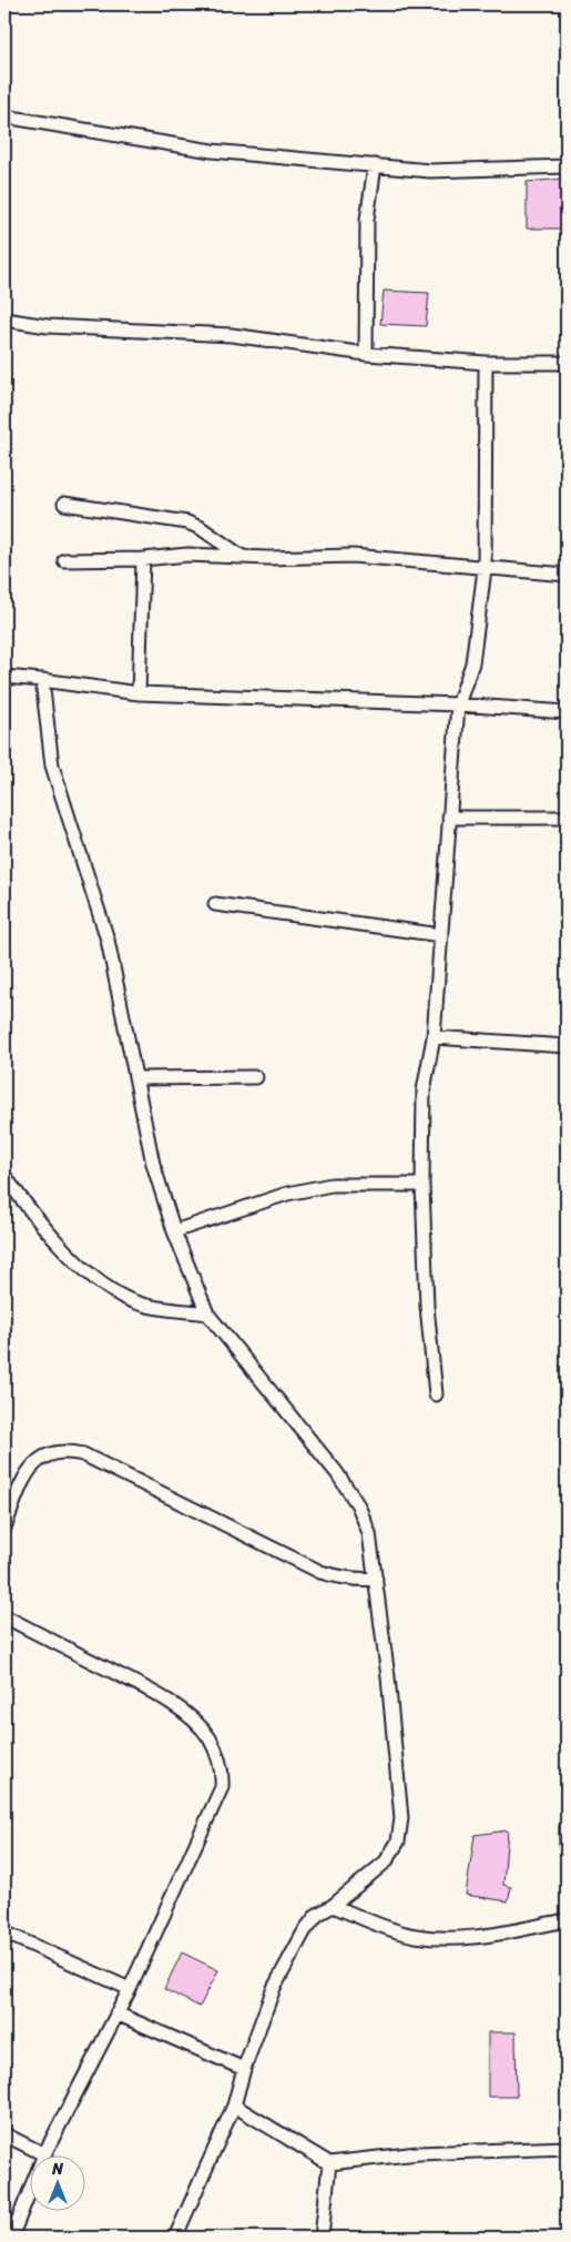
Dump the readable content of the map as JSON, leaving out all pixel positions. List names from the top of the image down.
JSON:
{
  "north": "top"
}
